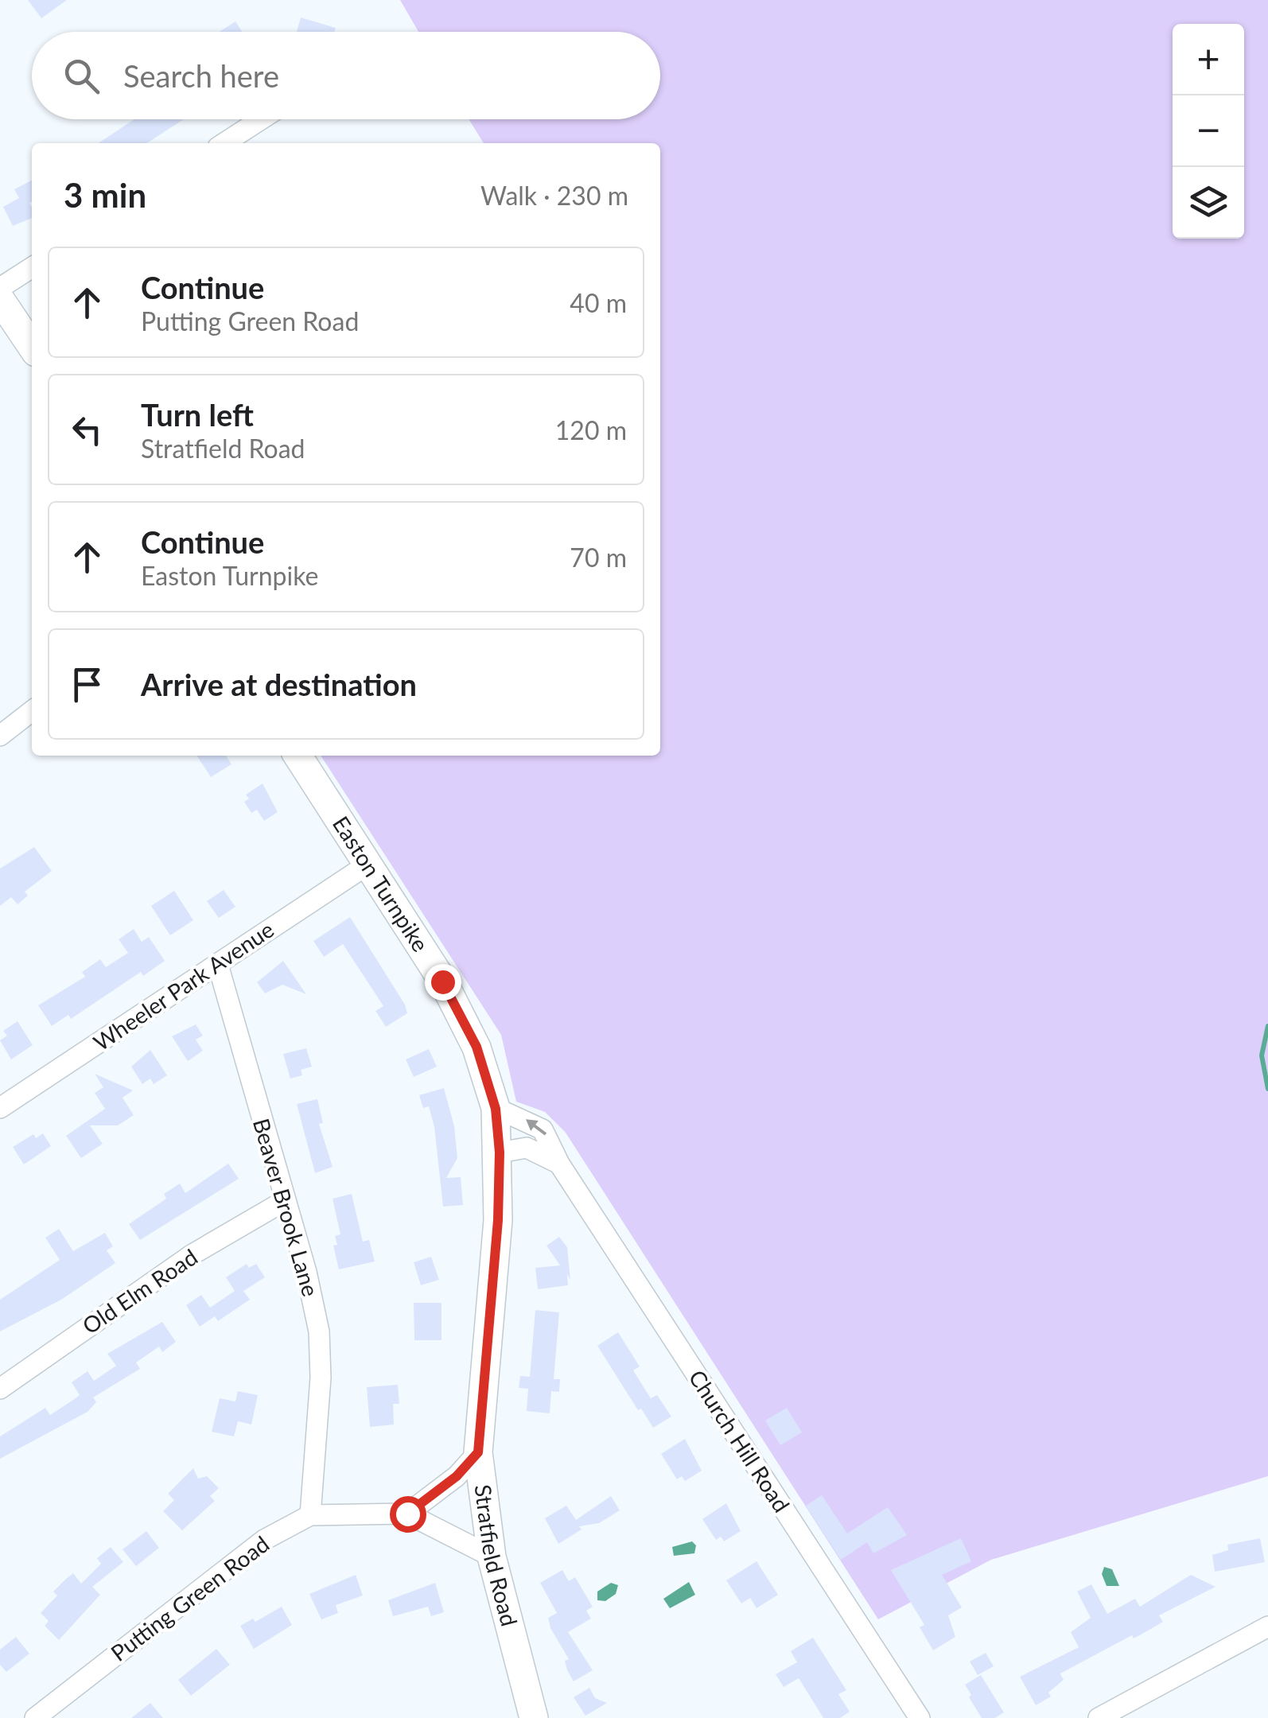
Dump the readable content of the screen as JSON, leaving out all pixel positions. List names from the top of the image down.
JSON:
{
  "streets": {
    "main road": ["Easton Turnpike", "Stratfield Road"],
    "street": [
      "Wheeler Park Avenue",
      "Beaver Brook Lane",
      "Old Elm Road",
      "Church Hill Road",
      "Putting Green Road"
    ]
  },
  "crossings": [
    ["Easton Turnpike", "Wheeler Park Avenue"],
    ["Easton Turnpike", "Church Hill Road"],
    ["Easton Turnpike", "Stratfield Road"],
    ["Wheeler Park Avenue", "Beaver Brook Lane"],
    ["Beaver Brook Lane", "Old Elm Road"],
    ["Beaver Brook Lane", "Putting Green Road"],
    ["Stratfield Road", "Putting Green Road"]
  ],
  "page": {
    "map_buttons": ["+", "−"],
    "search": "Search here",
    "heading": ["3 min", "Walk · 230 m"],
    "list": [
      ["Continue", "Putting Green Road", "40 m"],
      ["Turn left", "Stratfield Road", "120 m"],
      ["Continue", "Easton Turnpike", "70 m"],
      "Arrive at destination"
    ]
  }
}
